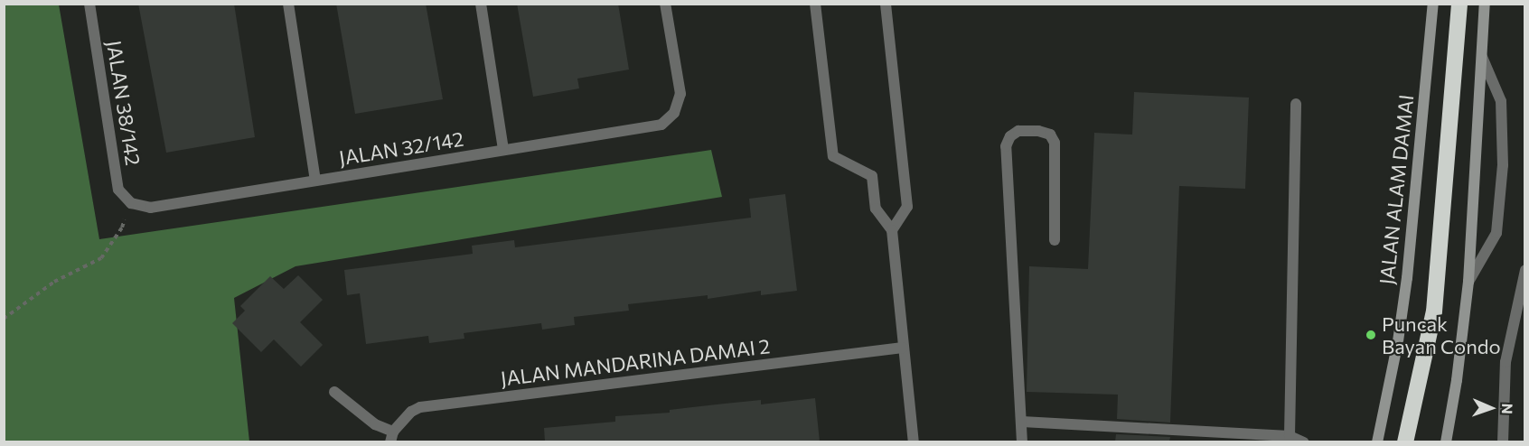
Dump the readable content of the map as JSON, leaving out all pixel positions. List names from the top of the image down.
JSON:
{
  "streets": {
    "main road": ["JALAN ALAM DAMAI"],
    "street": ["JALAN 38/142", "JALAN 32/142", "JALAN MANDARINA DAMAI 2"]
  },
  "crossings": [
    ["JALAN 38/142", "JALAN 32/142"]
  ],
  "places": ["Puncak Bayan Condo"],
  "north": "right"
}
